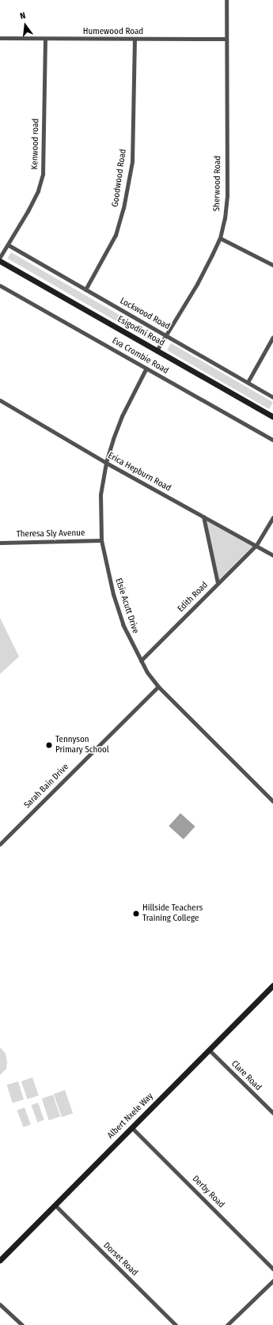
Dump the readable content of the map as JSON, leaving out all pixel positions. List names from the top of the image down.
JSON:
{
  "streets": {
    "main road": ["Esigodini Road", "Albert Nxele Way"],
    "street": [
      "Humewood Road",
      "Kenwood road",
      "Goodwood Road",
      "Sherwood Road",
      "Lockwood Road",
      "Eva Crombie Road",
      "Erica Hepburn Road",
      "Theresa Sly Avenue",
      "Edith Road",
      "Elsie Acutt Drive",
      "Sarah Bain Drive",
      "Clare Road",
      "Derby Road",
      "Dorset Road"
    ]
  },
  "crossings": [
    ["Humewood Road", "Kenwood road"],
    ["Humewood Road", "Goodwood Road"],
    ["Humewood Road", "Sherwood Road"],
    ["Kenwood road", "Lockwood Road"],
    ["Goodwood Road", "Lockwood Road"],
    ["Sherwood Road", "Lockwood Road"],
    ["Sherwood Road", "Esigodini Road"],
    ["Eva Crombie Road", "Elsie Acutt Drive"],
    ["Erica Hepburn Road", "Edith Road"],
    ["Erica Hepburn Road", "Elsie Acutt Drive"],
    ["Theresa Sly Avenue", "Elsie Acutt Drive"],
    ["Edith Road", "Elsie Acutt Drive"],
    ["Elsie Acutt Drive", "Sarah Bain Drive"],
    ["Clare Road", "Albert Nxele Way"],
    ["Albert Nxele Way", "Derby Road"],
    ["Albert Nxele Way", "Dorset Road"]
  ],
  "places": ["Tennyson Primary School", "Hillside Teachers Training College"],
  "north": "top"
}
